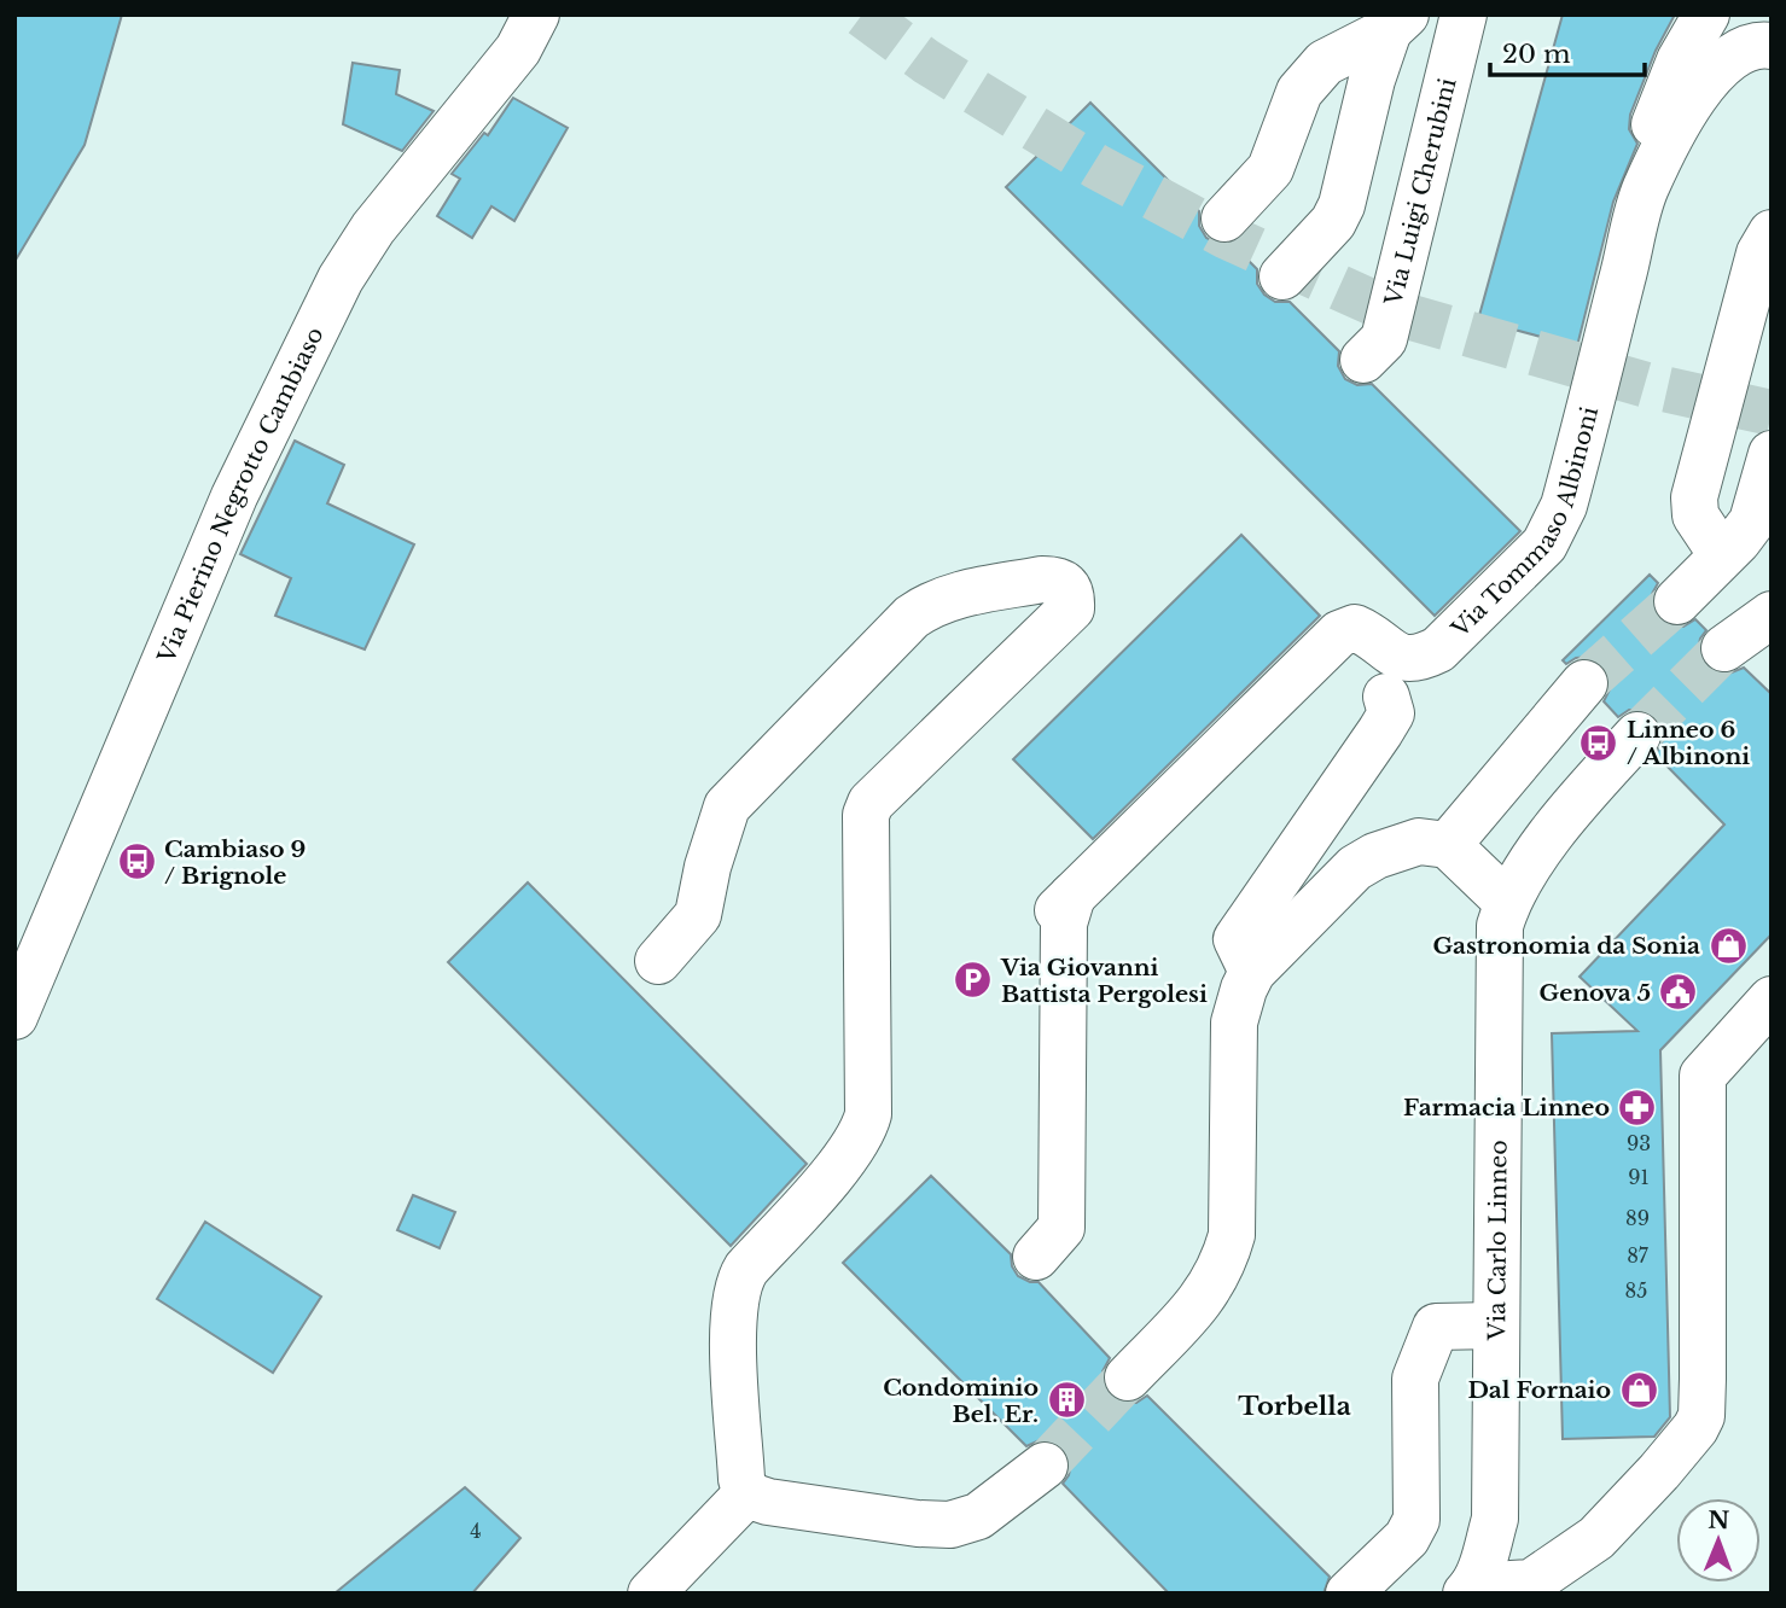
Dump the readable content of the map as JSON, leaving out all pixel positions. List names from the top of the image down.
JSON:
{
  "streets": {
    "street": [
      "Via Luigi Cherubini",
      "Via Pierino Negrotto Cambiaso",
      "Via Tommaso Albinoni",
      "Via Carlo Linneo"
    ]
  },
  "districts": ["Torbella"],
  "places": {
    "bus stop": ["Linneo 6 / Albinoni", "Cambiaso 9 / Brignole"],
    "shop": ["Gastronomia da Sonia", "Dal Fornaio"],
    "parking": ["Via Giovanni Battista Pergolesi"],
    "public building": ["Genova 5"],
    "pharmacy": ["Farmacia Linneo"],
    "building": ["Condominio Bel. Er."]
  },
  "house_numbers": [
    "93",
    "91",
    "89",
    "87",
    "85",
    "4"
  ],
  "scale_bar": "20 m",
  "north": "top"
}
